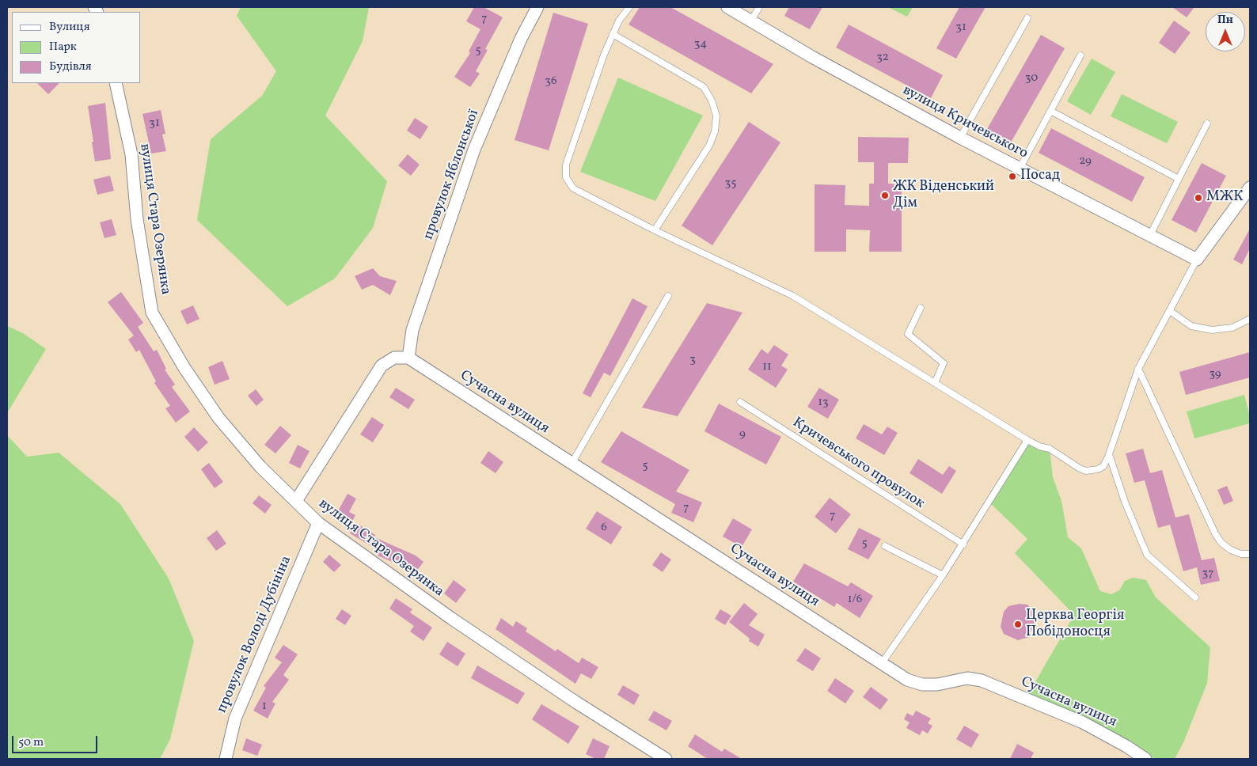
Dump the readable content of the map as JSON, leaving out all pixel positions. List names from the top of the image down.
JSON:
{
  "streets": {
    "street": [
      "вулиця Кричевського",
      "провулок Яблонської",
      "вулиця Стара Озерянка",
      "Сучасна вулиця",
      "провулок Володі Дубініна"
    ],
    "lane": ["Кричевського провулок"]
  },
  "crossings": [
    ["провулок Яблонської", "Сучасна вулиця"],
    ["вулиця Стара Озерянка", "провулок Володі Дубініна"]
  ],
  "places": [
    "Посад",
    "ЖК Віденський Дім",
    "МЖК",
    "Церква Георгія Побідоносця"
  ],
  "house_numbers": [
    "7",
    "31",
    "34",
    "5",
    "32",
    "30",
    "36",
    "31",
    "29",
    "35",
    "3",
    "11",
    "39",
    "13",
    "9",
    "5",
    "7",
    "7",
    "6",
    "5",
    "37",
    "1/6",
    "1"
  ],
  "legend": ["Вулиця", "Парк", "Будівля"],
  "scale_bar": "50 m",
  "north": "top"
}
